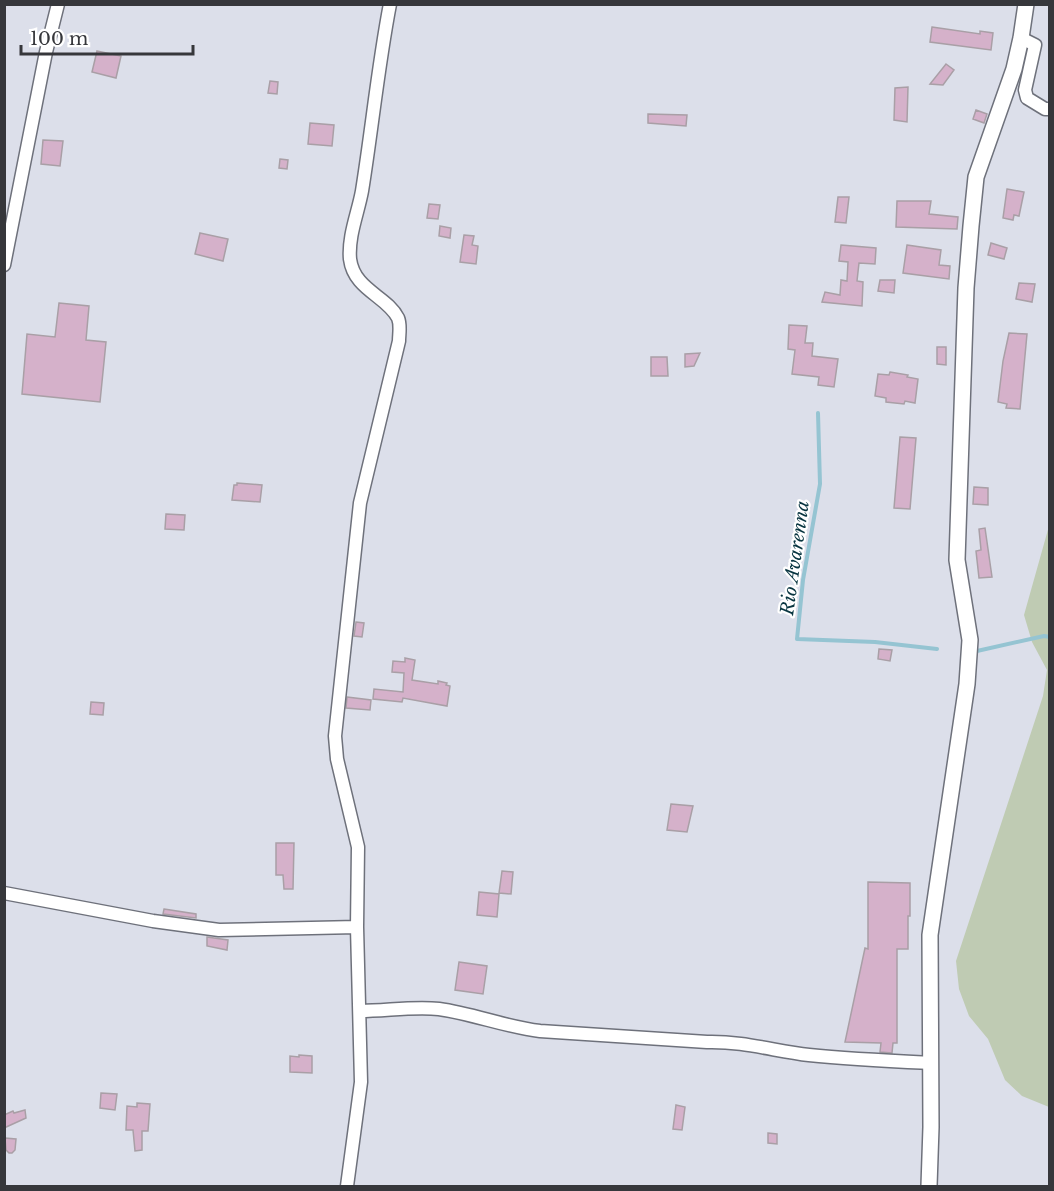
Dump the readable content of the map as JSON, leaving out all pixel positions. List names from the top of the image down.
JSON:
{
  "water": ["Rio Avarenna"],
  "scale_bar": "100 m"
}
